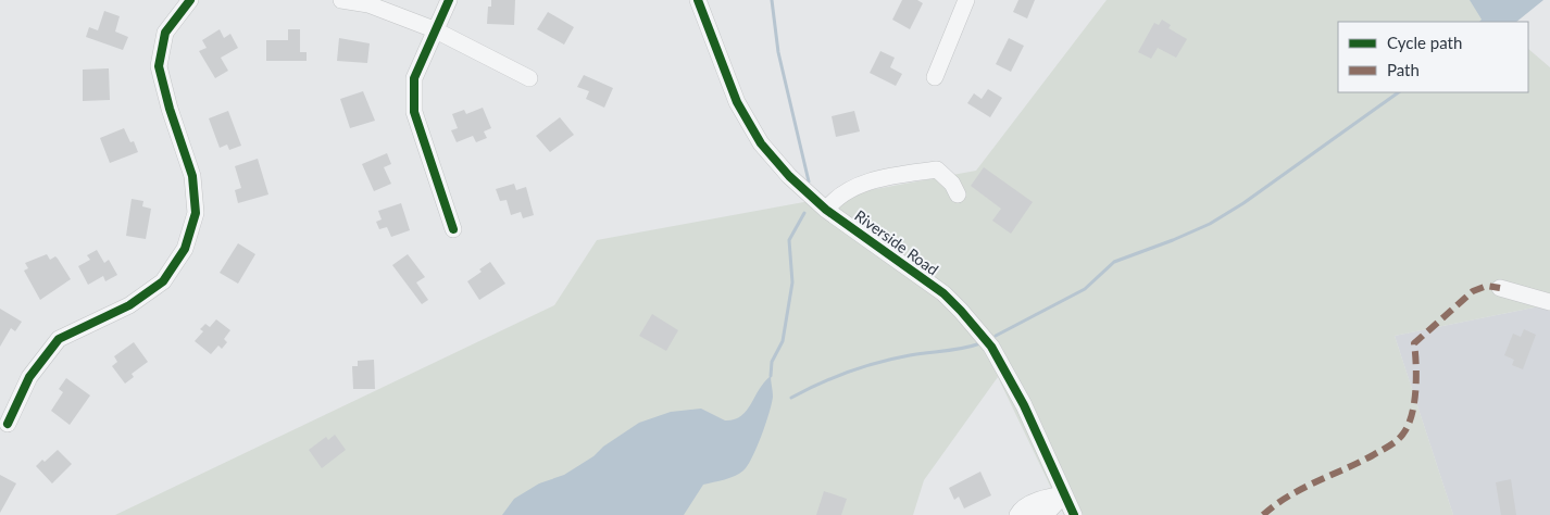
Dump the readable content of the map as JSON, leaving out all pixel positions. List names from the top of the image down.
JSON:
{
  "streets": {
    "street": ["Riverside Road"]
  },
  "legend": ["Cycle path", "Path"]
}
